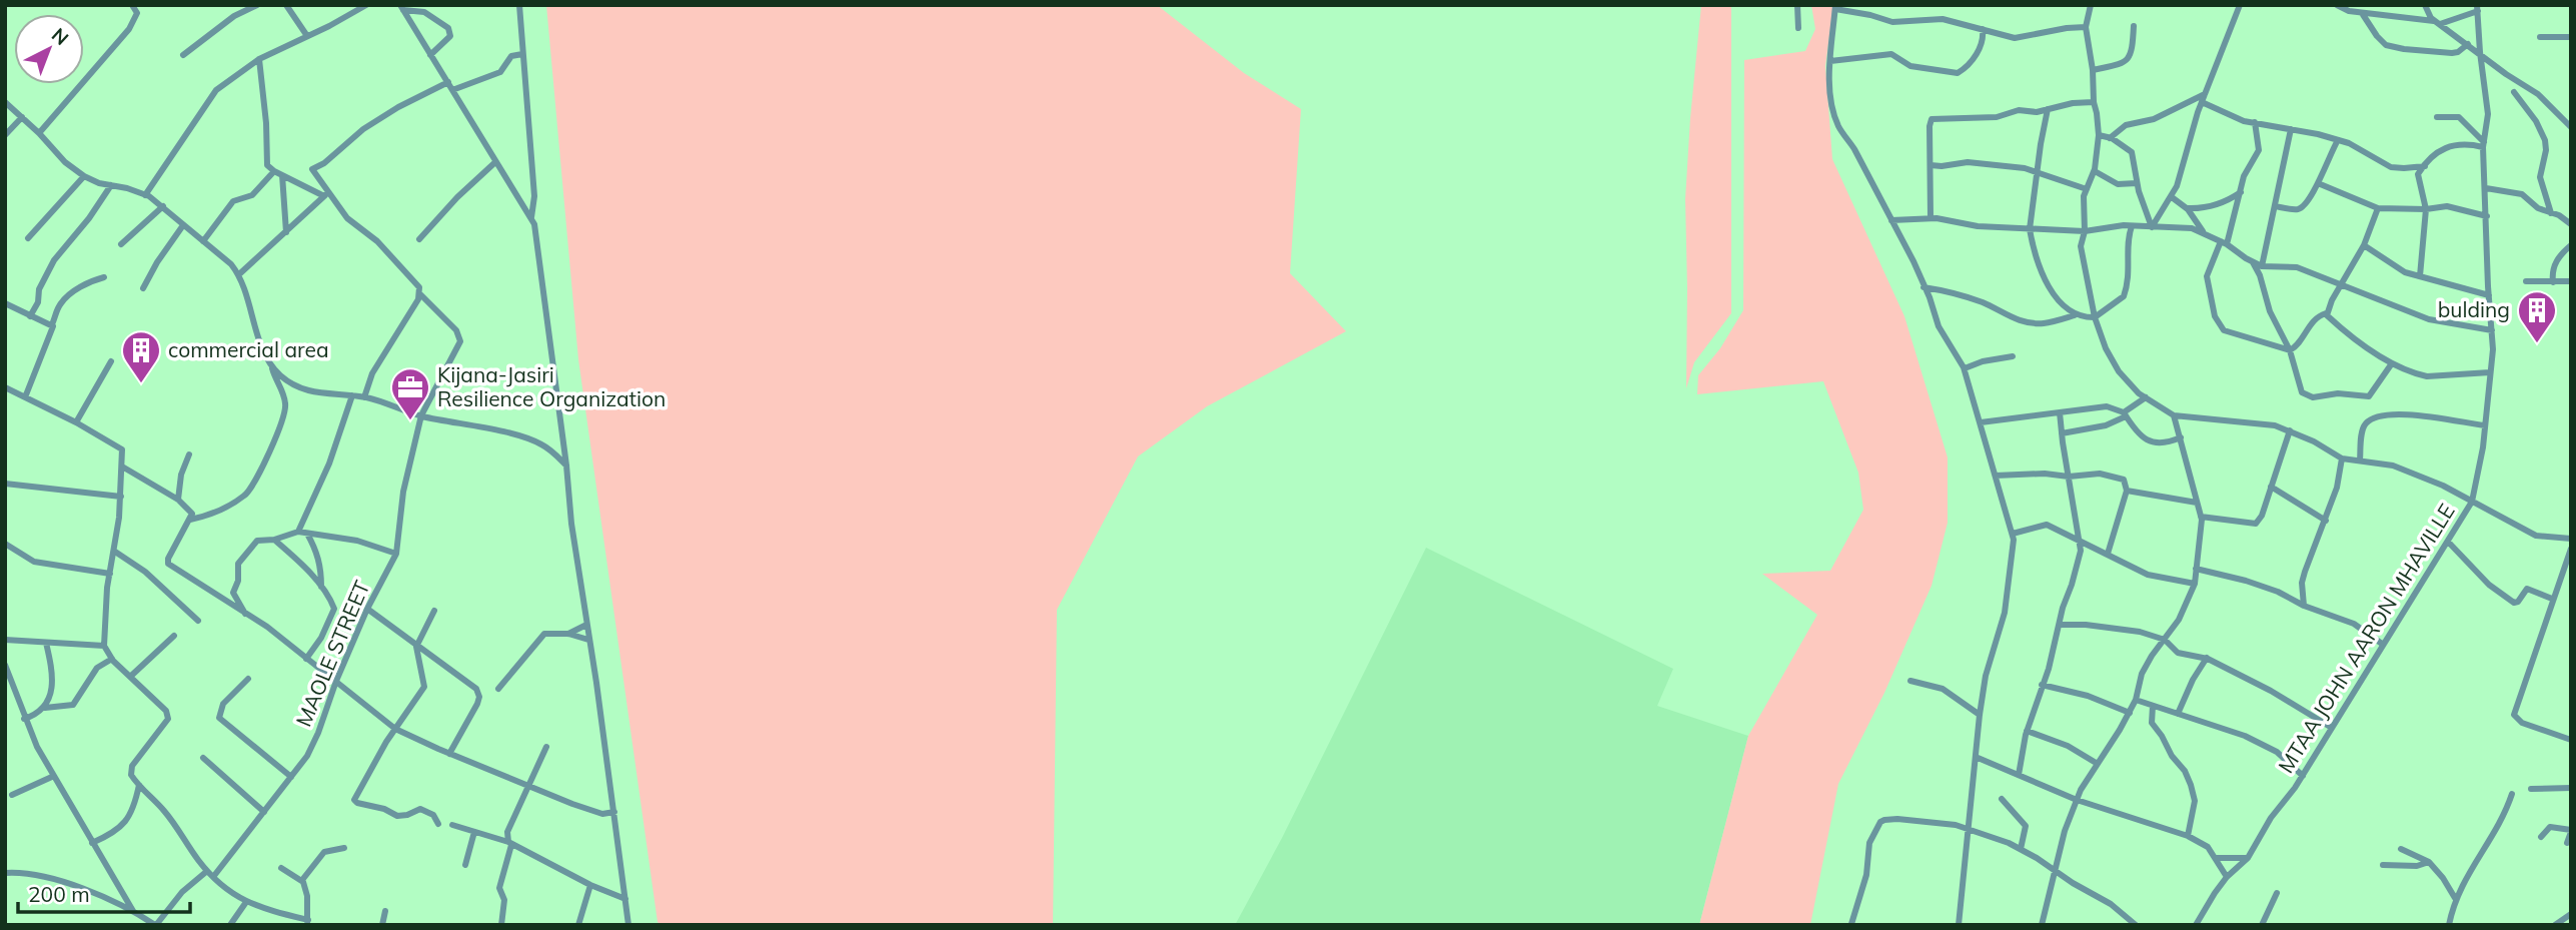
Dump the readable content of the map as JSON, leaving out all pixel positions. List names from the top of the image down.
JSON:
{
  "streets": {
    "street": ["MTAA JOHN AARON MHAVILLE", "MAOLE STREET"]
  },
  "places": {
    "building": ["bulding", "commercial area"],
    "office": ["Kijana-Jasiri Resilience Organization"]
  },
  "scale_bar": "200 m",
  "north": "top right"
}
